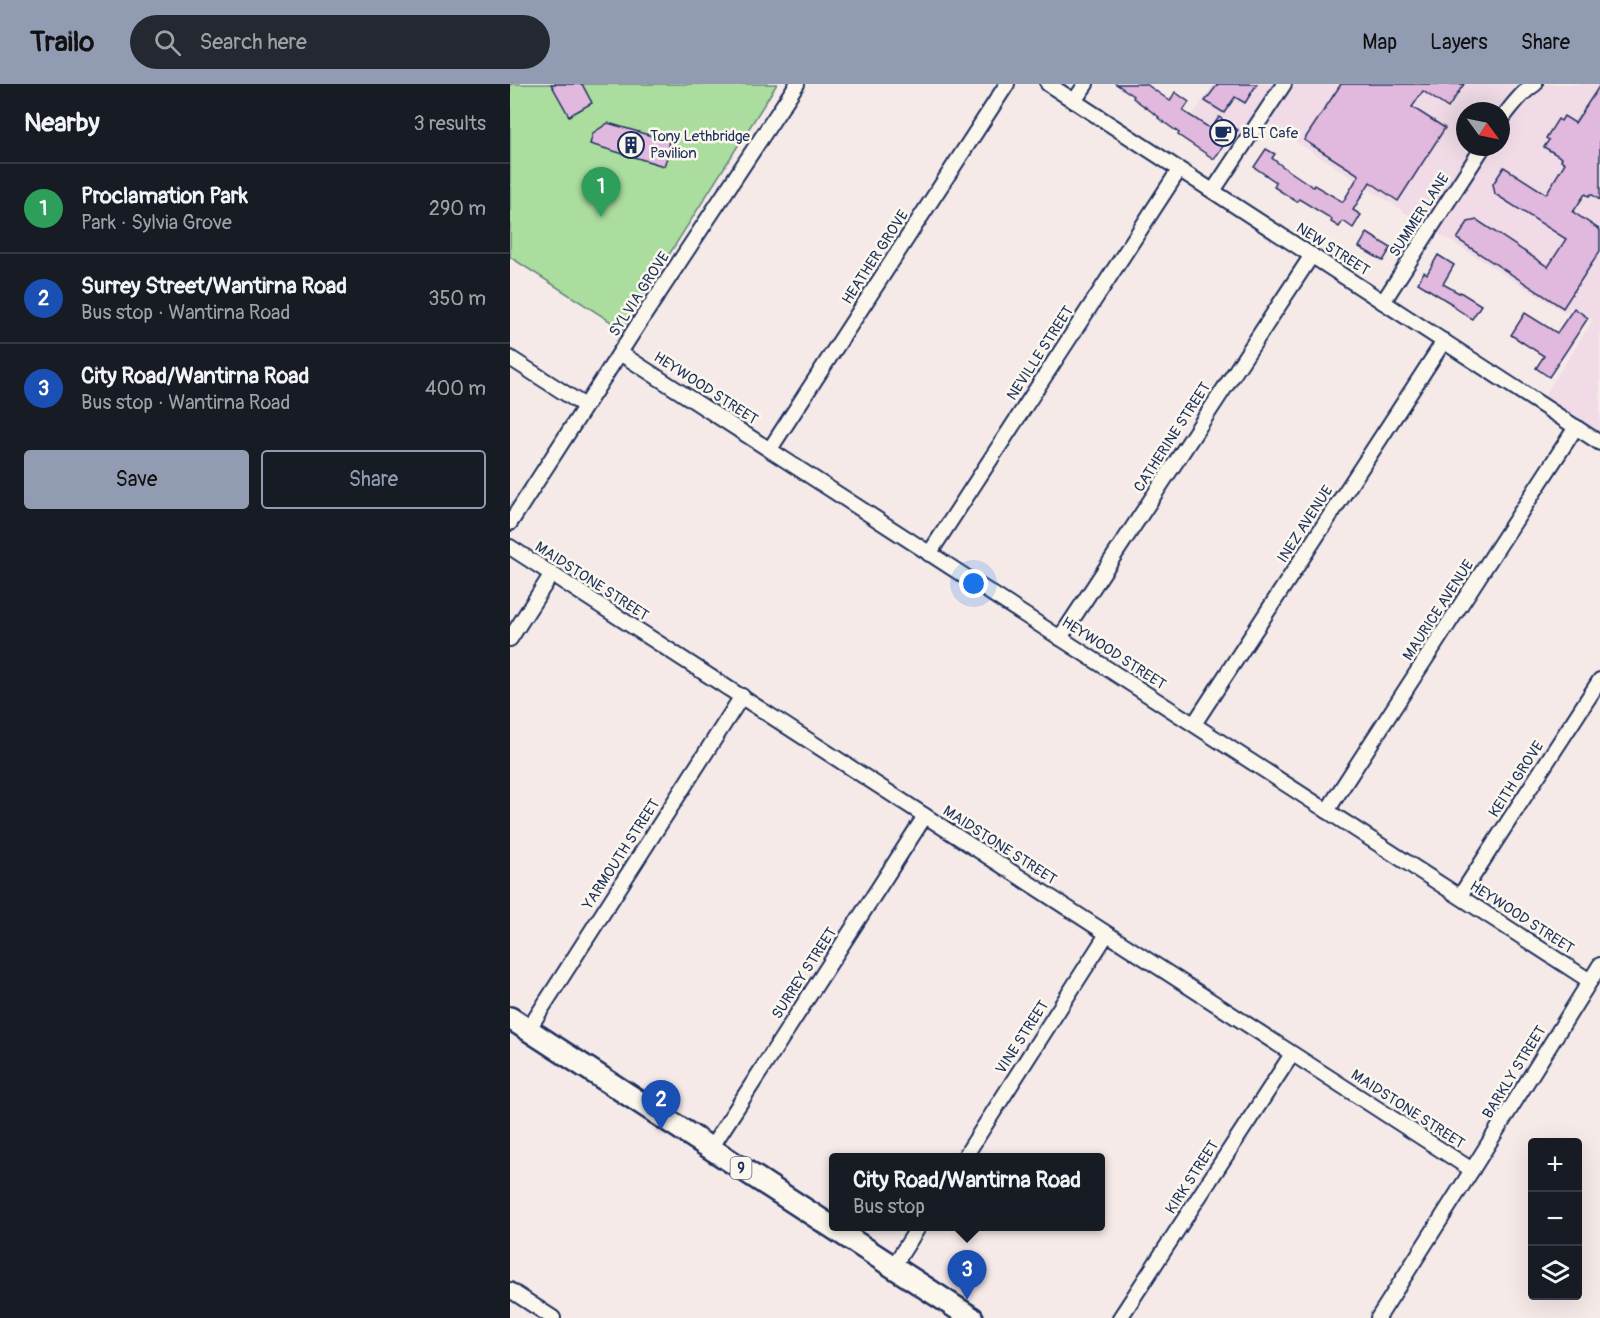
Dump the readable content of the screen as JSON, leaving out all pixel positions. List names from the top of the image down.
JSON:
{
  "streets": {
    "main road": ["9"],
    "street": [
      "SUMMER LANE",
      "NEW STREET",
      "HEATHER GROVE",
      "SYLVIA GROVE",
      "NEVILLE STREET",
      "HEYWOOD STREET",
      "CATHERINE STREET",
      "INEZ AVENUE",
      "MAIDSTONE STREET",
      "MAURICE AVENUE",
      "KEITH GROVE",
      "YARMOUTH STREET",
      "SURREY STREET",
      "VINE STREET",
      "BARKLY STREET",
      "KIRK STREET"
    ]
  },
  "crossings": [
    ["SUMMER LANE", "NEW STREET"],
    ["NEW STREET", "NEVILLE STREET"],
    ["NEW STREET", "CATHERINE STREET"],
    ["NEW STREET", "INEZ AVENUE"],
    ["NEW STREET", "MAURICE AVENUE"],
    ["HEATHER GROVE", "HEYWOOD STREET"],
    ["SYLVIA GROVE", "HEYWOOD STREET"],
    ["NEVILLE STREET", "HEYWOOD STREET"],
    ["HEYWOOD STREET", "CATHERINE STREET"],
    ["HEYWOOD STREET", "INEZ AVENUE"],
    ["HEYWOOD STREET", "MAURICE AVENUE"],
    ["HEYWOOD STREET", "KEITH GROVE"],
    ["HEYWOOD STREET", "BARKLY STREET"],
    ["MAIDSTONE STREET", "YARMOUTH STREET"],
    ["MAIDSTONE STREET", "SURREY STREET"],
    ["MAIDSTONE STREET", "VINE STREET"],
    ["MAIDSTONE STREET", "BARKLY STREET"],
    ["MAIDSTONE STREET", "KIRK STREET"],
    ["YARMOUTH STREET", "9"],
    ["SURREY STREET", "9"]
  ],
  "places": {
    "cafe": ["BLT Cafe"],
    "building": ["Tony Lethbridge Pavilion"]
  },
  "north": "bottom right",
  "page": {
    "header": "Trailo",
    "search": "Search here",
    "nav": ["Map", "Layers", "Share"],
    "heading": ["Nearby", "3 results"],
    "list": [
      {
        "mark": "1",
        "name": "Proclamation Park",
        "note": "Park · Sylvia Grove",
        "value": "290 m"
      },
      {
        "mark": "2",
        "name": "Surrey Street/Wantirna Road",
        "note": "Bus stop · Wantirna Road",
        "value": "350 m"
      },
      {
        "mark": "3",
        "name": "City Road/Wantirna Road",
        "note": "Bus stop · Wantirna Road",
        "value": "400 m"
      }
    ],
    "pins": ["1", "2", "3"],
    "buttons": ["Save", "Share"],
    "map_buttons": ["+", "−"],
    "popup": ["City Road/Wantirna Road", "Bus stop"]
  }
}
